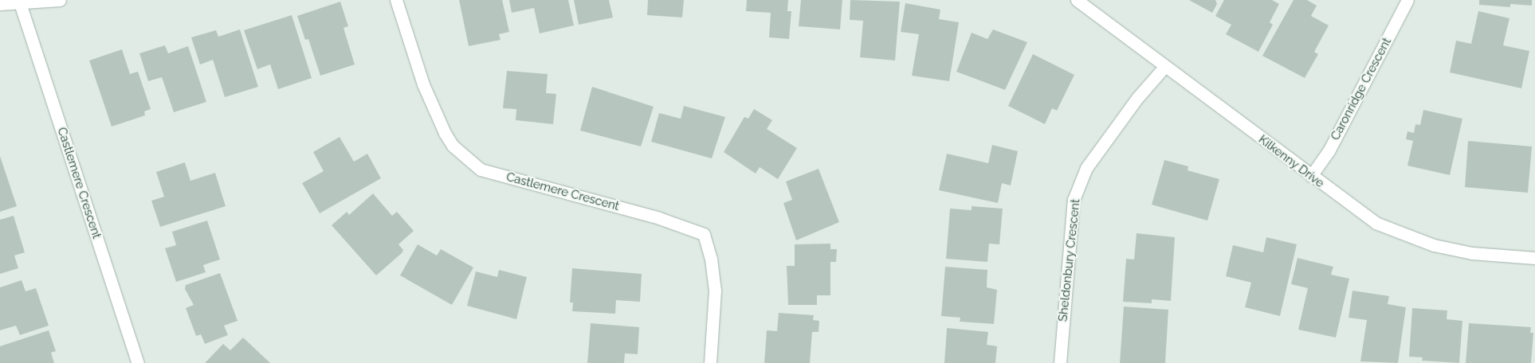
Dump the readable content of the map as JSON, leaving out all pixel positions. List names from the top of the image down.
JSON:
{
  "streets": {
    "street": [
      "Caronridge Crescent",
      "Kilkenny Drive",
      "Castlemere Crescent",
      "Sheldonbury Crescent"
    ]
  },
  "crossings": [
    ["Caronridge Crescent", "Kilkenny Drive"],
    ["Kilkenny Drive", "Sheldonbury Crescent"]
  ]
}
